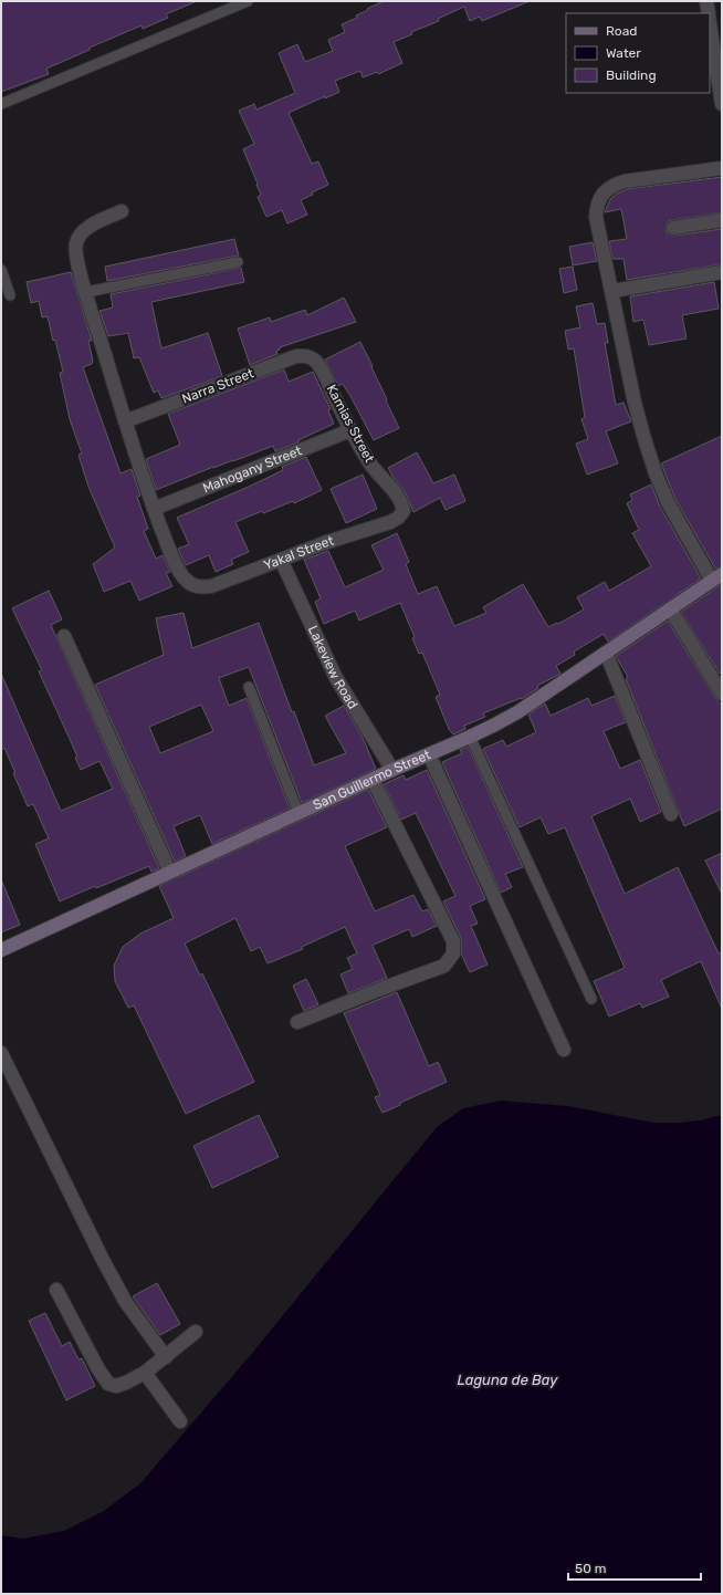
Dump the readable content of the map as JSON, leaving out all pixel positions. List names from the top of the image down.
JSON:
{
  "streets": {
    "main road": ["San Guillermo Street"],
    "street": [
      "Narra Street",
      "Kamias Street",
      "Mahogany Street",
      "Yakal Street",
      "Lakeview Road"
    ]
  },
  "crossings": [
    ["Narra Street", "Kamias Street"],
    ["Kamias Street", "Mahogany Street"],
    ["Kamias Street", "Yakal Street"],
    ["Mahogany Street", "Yakal Street"],
    ["Yakal Street", "Lakeview Road"],
    ["Lakeview Road", "San Guillermo Street"]
  ],
  "water": ["Laguna de Bay"],
  "legend": ["Road", "Water", "Building"],
  "scale_bar": "50 m"
}
